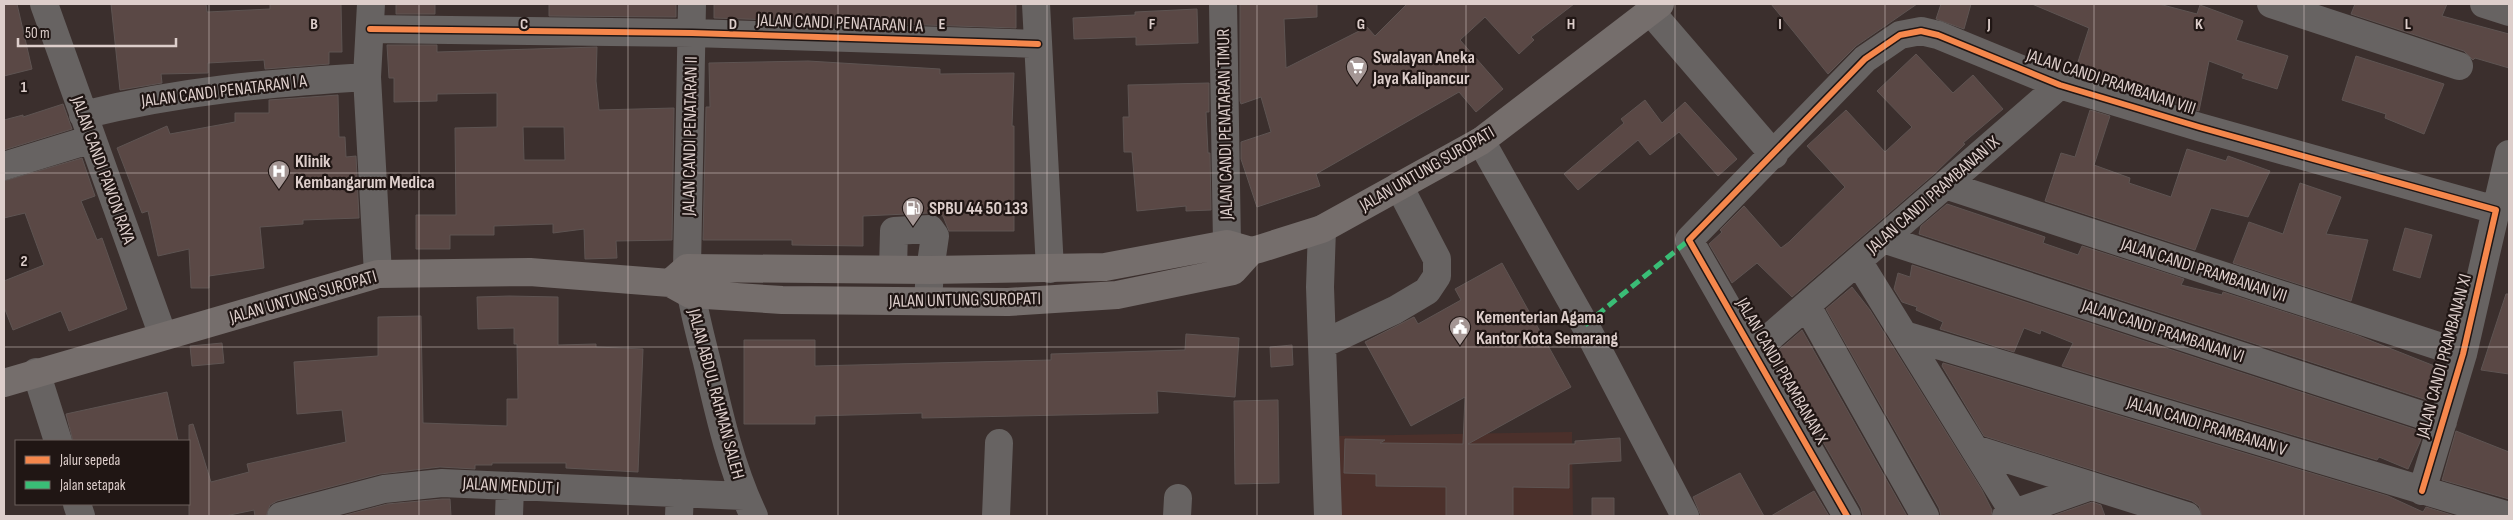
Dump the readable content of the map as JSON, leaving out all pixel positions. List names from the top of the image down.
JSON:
{
  "streets": {
    "main road": ["JALAN UNTUNG SUROPATI"],
    "street": [
      "JALAN CANDI PENATARAN I A",
      "JALAN CANDI PRAMBANAN VIII",
      "JALAN CANDI PENATARAN TIMUR",
      "JALAN CANDI PENATARAN II",
      "JALAN CANDI PAWON RAYA",
      "JALAN CANDI PRAMBANAN IX",
      "JALAN CANDI PRAMBANAN VII",
      "JALAN CANDI PRAMBANAN VI",
      "JALAN CANDI PRAMBANAN XI",
      "JALAN CANDI PRAMBANAN X",
      "JALAN ABDUL RAHMAN SALEH",
      "JALAN CANDI PRAMBANAN V",
      "JALAN MENDUT I"
    ]
  },
  "crossings": [
    ["JALAN CANDI PENATARAN I A", "JALAN CANDI PENATARAN II"],
    ["JALAN CANDI PENATARAN I A", "JALAN CANDI PAWON RAYA"],
    ["JALAN CANDI PRAMBANAN VIII", "JALAN CANDI PRAMBANAN IX"],
    ["JALAN CANDI PRAMBANAN VIII", "JALAN CANDI PRAMBANAN XI"],
    ["JALAN CANDI PRAMBANAN VIII", "JALAN CANDI PRAMBANAN X"],
    ["JALAN CANDI PENATARAN TIMUR", "JALAN UNTUNG SUROPATI"],
    ["JALAN CANDI PENATARAN II", "JALAN UNTUNG SUROPATI"],
    ["JALAN CANDI PENATARAN II", "JALAN ABDUL RAHMAN SALEH"],
    ["JALAN UNTUNG SUROPATI", "JALAN CANDI PAWON RAYA"],
    ["JALAN UNTUNG SUROPATI", "JALAN ABDUL RAHMAN SALEH"],
    ["JALAN CANDI PRAMBANAN IX", "JALAN CANDI PRAMBANAN VII"],
    ["JALAN CANDI PRAMBANAN IX", "JALAN CANDI PRAMBANAN VI"],
    ["JALAN CANDI PRAMBANAN IX", "JALAN CANDI PRAMBANAN X"],
    ["JALAN CANDI PRAMBANAN VII", "JALAN CANDI PRAMBANAN XI"],
    ["JALAN CANDI PRAMBANAN VI", "JALAN CANDI PRAMBANAN XI"],
    ["JALAN CANDI PRAMBANAN XI", "JALAN CANDI PRAMBANAN V"],
    ["JALAN ABDUL RAHMAN SALEH", "JALAN MENDUT I"]
  ],
  "places": {
    "supermarket": ["Swalayan Aneka Jaya Kalipancur"],
    "hospital": ["Klinik Kembangarum Medica"],
    "fuel station": ["SPBU 44 50 133"],
    "public building": ["Kementerian Agama Kantor Kota Semarang"]
  },
  "legend": ["Jalur sepeda", "Jalan setapak"],
  "scale_bar": "50 m",
  "grid": {
    "columns": [
      "B",
      "C",
      "D",
      "E",
      "F",
      "G",
      "H",
      "I",
      "J",
      "K",
      "L"
    ],
    "rows": ["1", "2"]
  }
}
